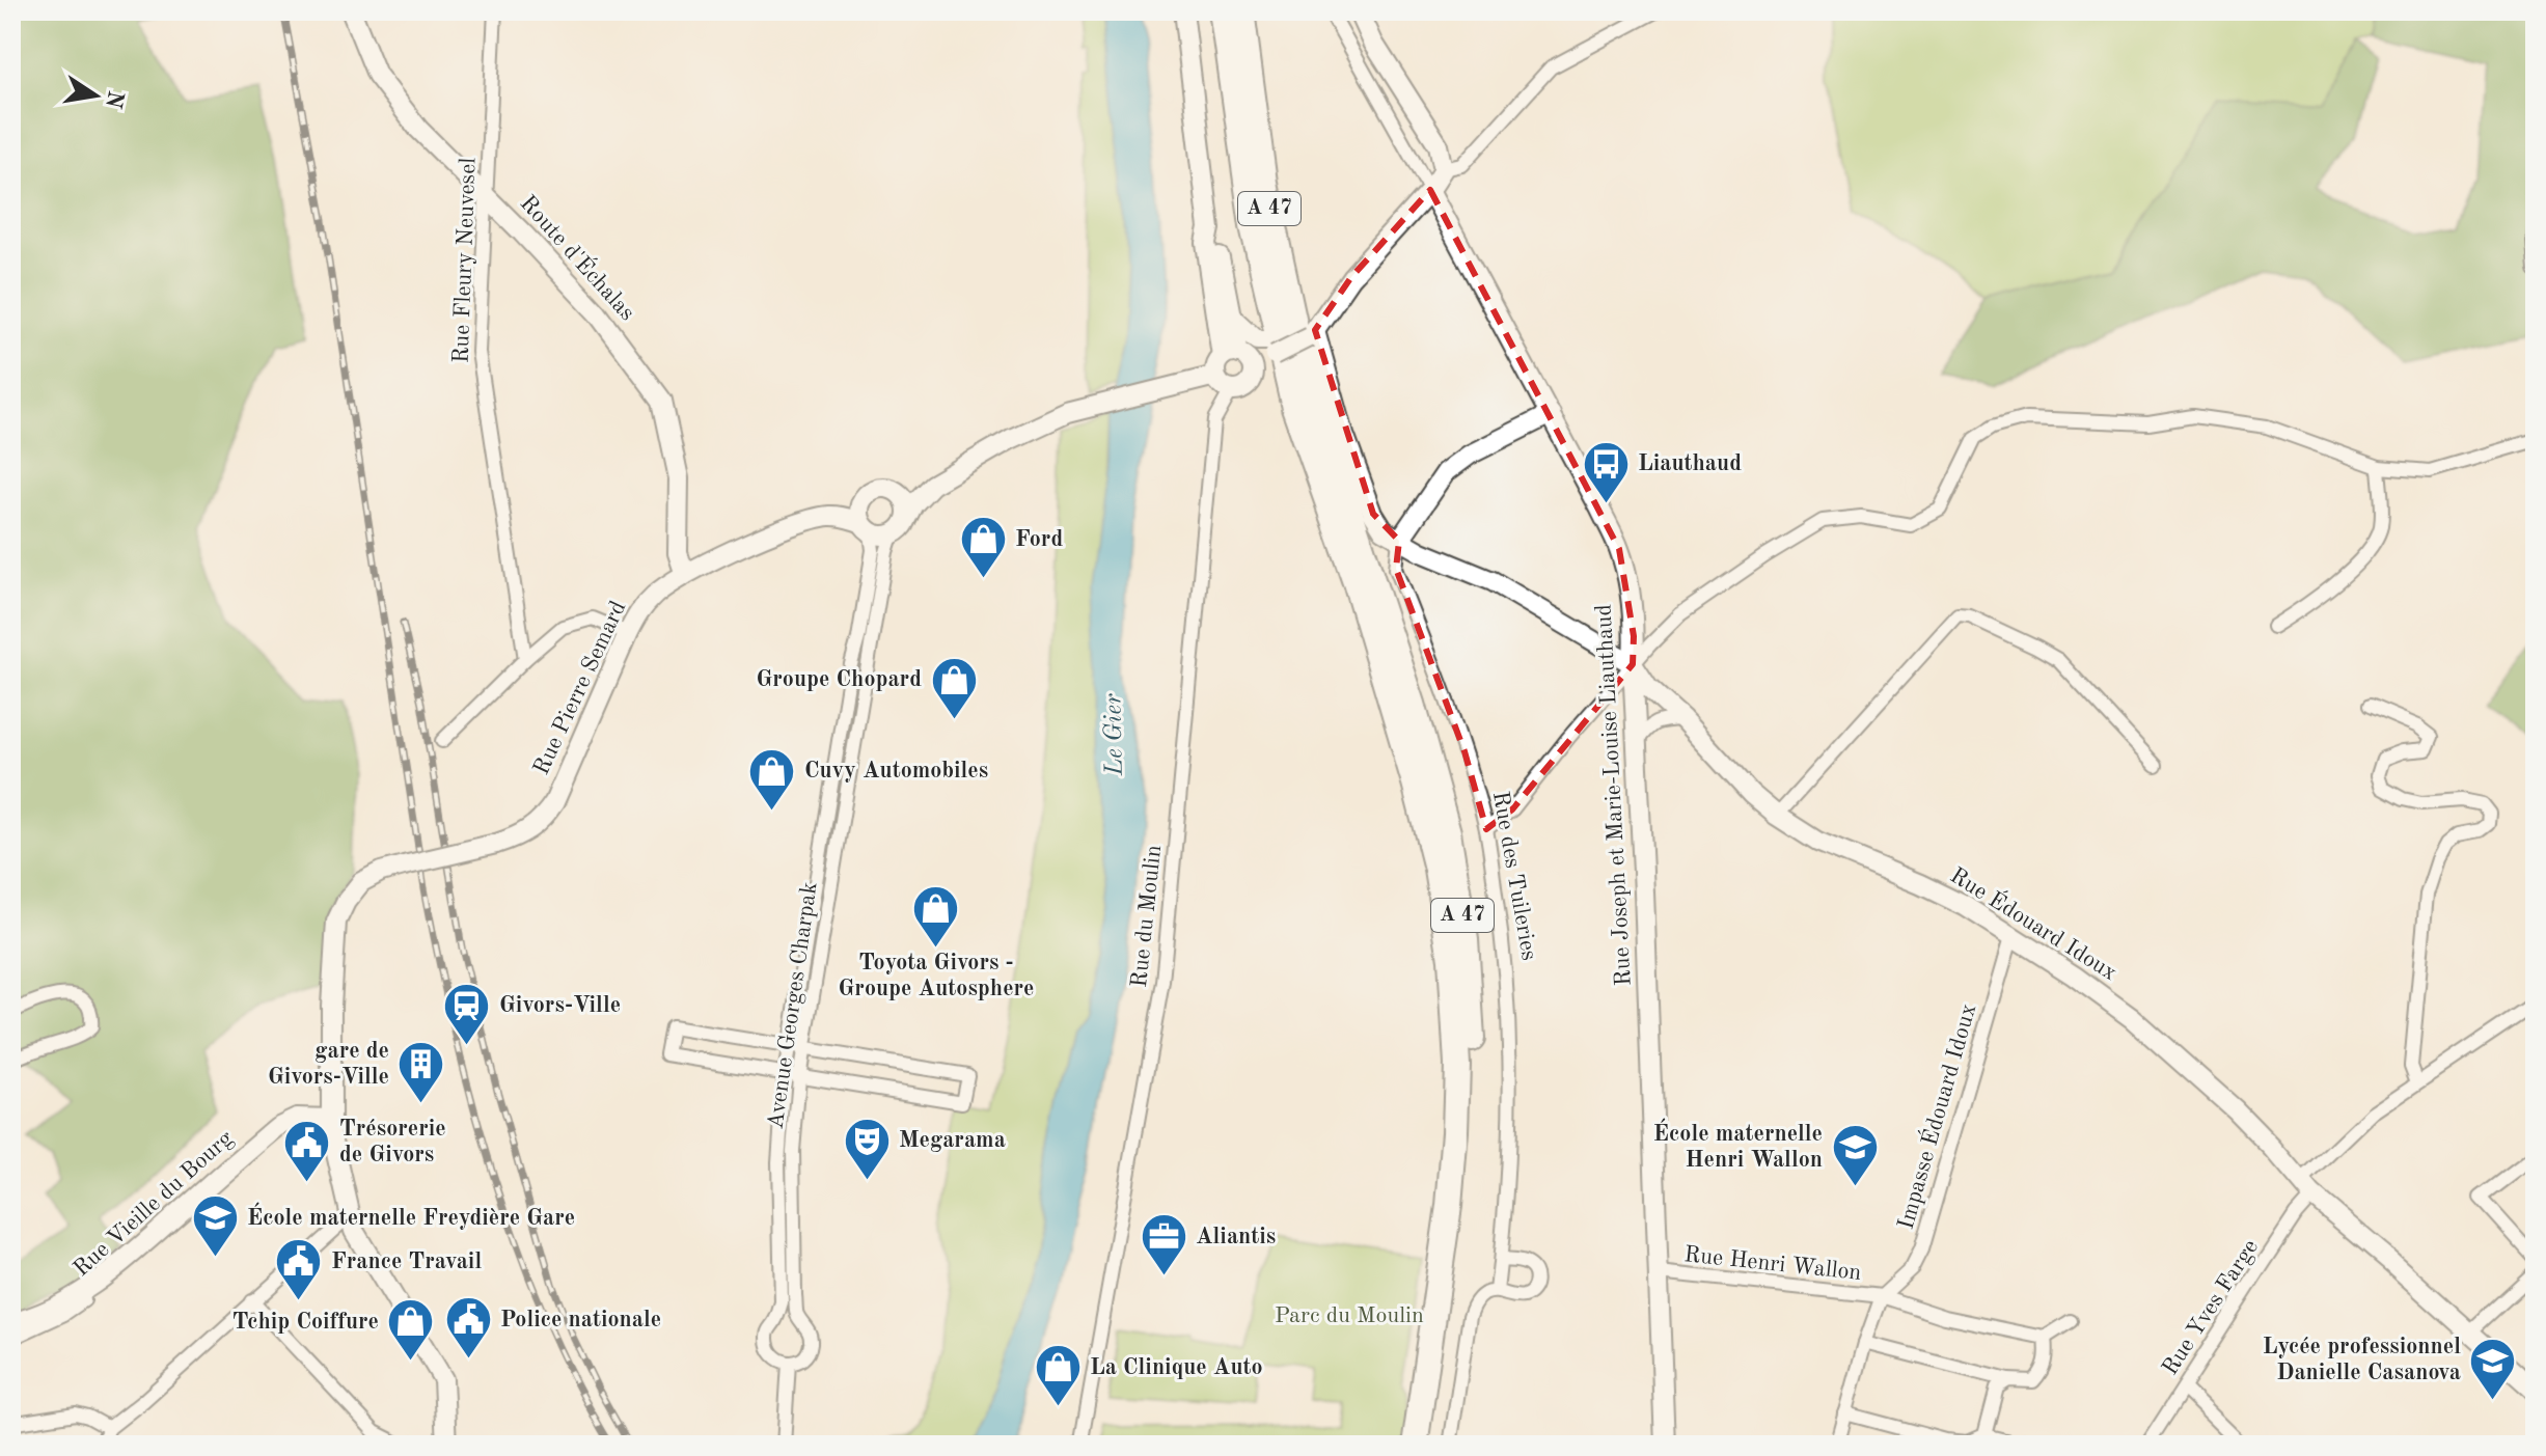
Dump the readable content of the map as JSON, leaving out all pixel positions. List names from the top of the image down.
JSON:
{
  "streets": {
    "highway": ["A 47"],
    "main road": [
      "Route d'Échalas",
      "Rue Pierre Semard",
      "Rue Joseph et Marie-Louise Liauthaud",
      "Rue Édouard Idoux",
      "Rue Vieille du Bourg"
    ],
    "street": [
      "Rue Fleury Neuvesel",
      "Rue des Tuileries",
      "Rue du Moulin",
      "Avenue Georges Charpak",
      "Impasse Édouard Idoux",
      "Rue Henri Wallon",
      "Rue Yves Farge"
    ]
  },
  "crossings": [
    ["Route d'Échalas", "Rue Fleury Neuvesel"],
    ["Route d'Échalas", "Rue Pierre Semard"],
    ["Rue Pierre Semard", "Avenue Georges Charpak"],
    ["Rue Pierre Semard", "Rue Vieille du Bourg"],
    ["Rue Joseph et Marie-Louise Liauthaud", "Rue Édouard Idoux"],
    ["Rue Joseph et Marie-Louise Liauthaud", "Rue Henri Wallon"],
    ["Rue Édouard Idoux", "Impasse Édouard Idoux"],
    ["Rue Édouard Idoux", "Rue Yves Farge"],
    ["Impasse Édouard Idoux", "Rue Henri Wallon"]
  ],
  "water": ["Le Gier"],
  "parks": ["Parc du Moulin"],
  "places": {
    "bus stop": ["Liauthaud"],
    "shop": [
      "Ford",
      "Groupe Chopard",
      "Cuvy Automobiles",
      "Toyota Givors - Groupe Autosphere",
      "Tchip Coiffure",
      "La Clinique Auto"
    ],
    "station": ["Givors-Ville"],
    "building": ["gare de Givors-Ville"],
    "theatre": ["Megarama"],
    "public building": ["Trésorerie de Givors", "France Travail", "Police nationale"],
    "school or university": ["École maternelle Henri Wallon", "École maternelle Freydière Gare", "Lycée professionnel Danielle Casanova"],
    "office": ["Aliantis"]
  },
  "north": "right"
}
